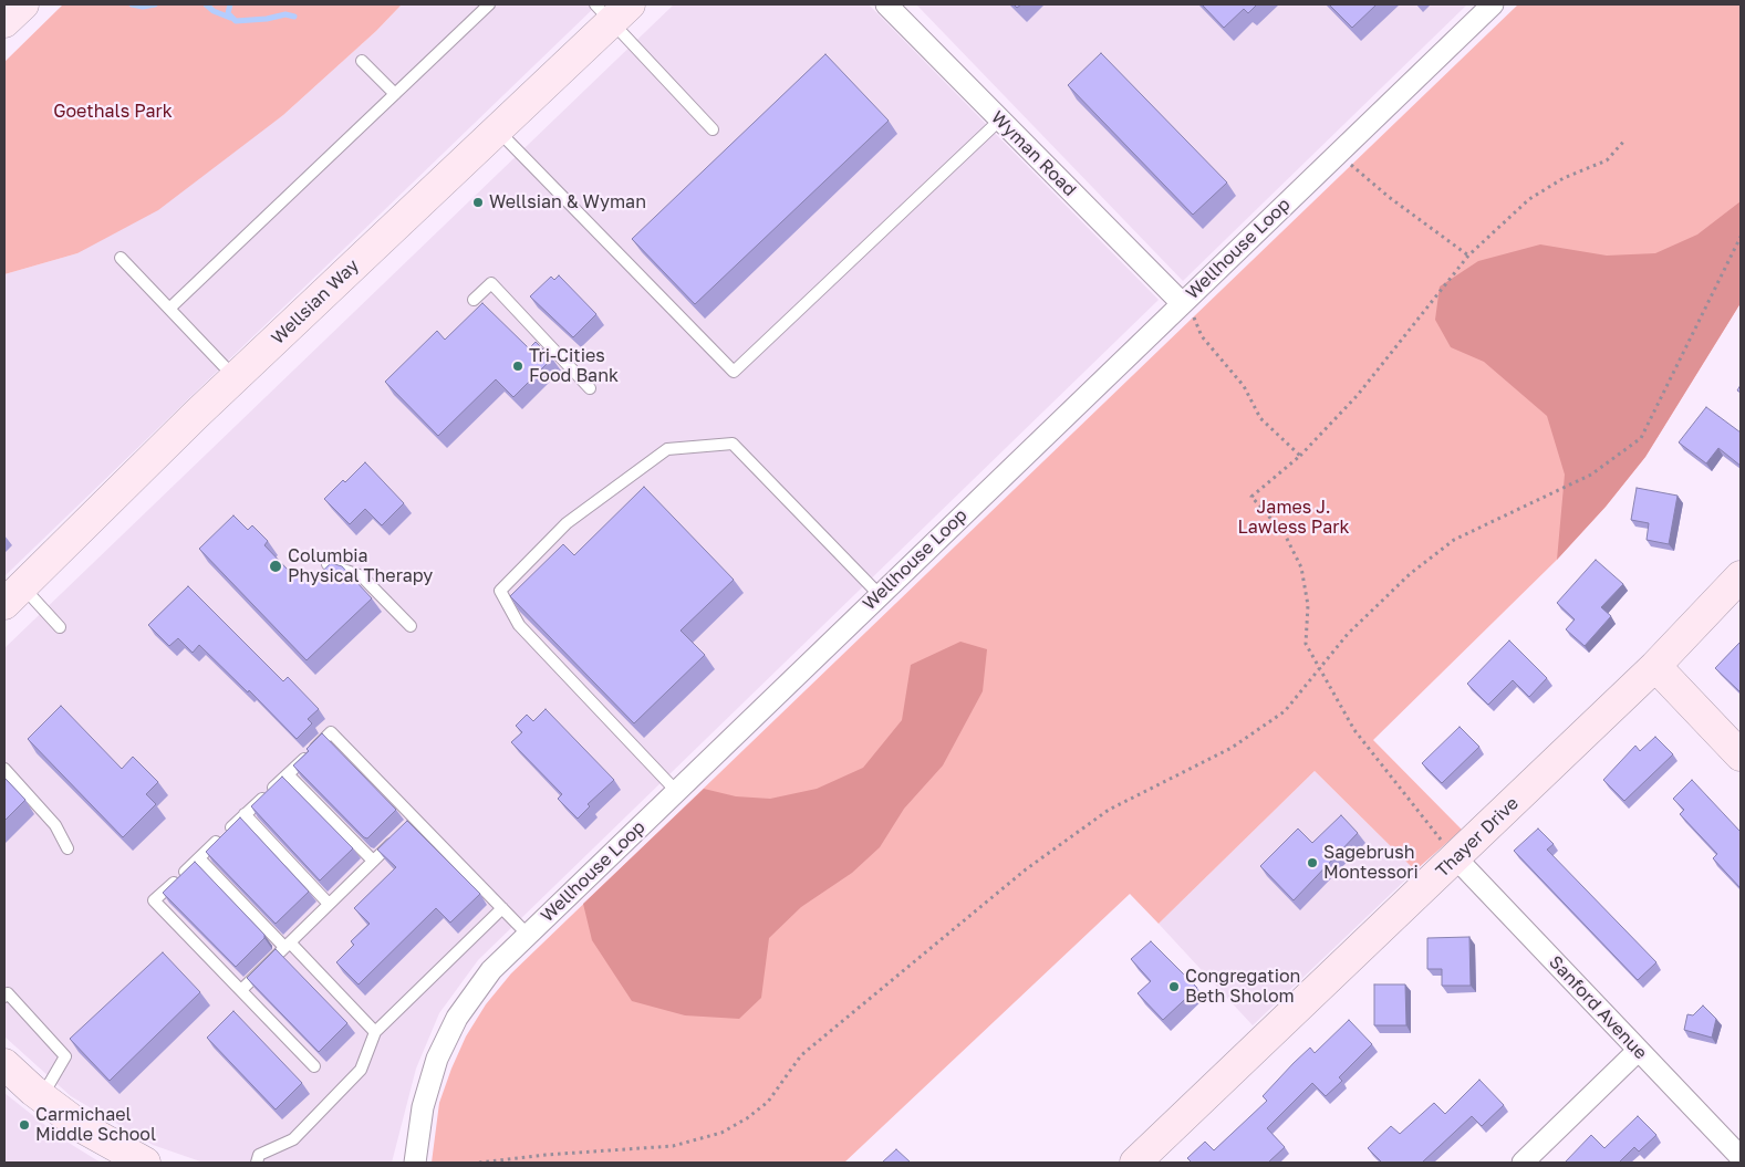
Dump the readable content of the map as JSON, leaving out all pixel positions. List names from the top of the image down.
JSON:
{
  "streets": {
    "street": [
      "Wyman Road",
      "Wellhouse Loop",
      "Wellsian Way",
      "Thayer Drive",
      "Sanford Avenue"
    ]
  },
  "crossings": [
    ["Wyman Road", "Wellhouse Loop"],
    ["Thayer Drive", "Sanford Avenue"]
  ],
  "parks": ["Goethals Park", "James J. Lawless Park"],
  "places": [
    "Wellsian & Wyman",
    "Tri-Cities Food Bank",
    "Columbia Physical Therapy",
    "Sagebrush Montessori",
    "Congregation Beth Sholom",
    "Carmichael Middle School"
  ]
}
